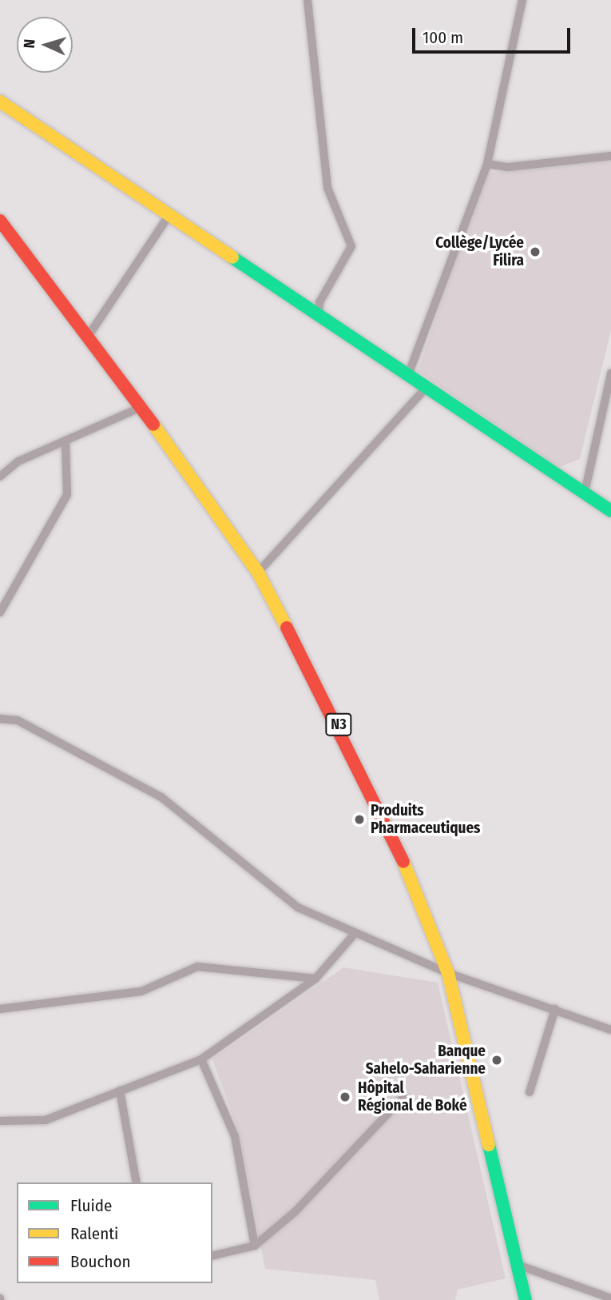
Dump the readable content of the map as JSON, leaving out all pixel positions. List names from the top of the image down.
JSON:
{
  "streets": {
    "main road": ["N3"]
  },
  "places": [
    "Collège/Lycée Filira",
    "Produits Pharmaceutiques",
    "Banque Sahelo-Saharienne",
    "Hôpital Régional de Boké"
  ],
  "legend": ["Fluide", "Ralenti", "Bouchon"],
  "scale_bar": "100 m",
  "north": "left"
}
